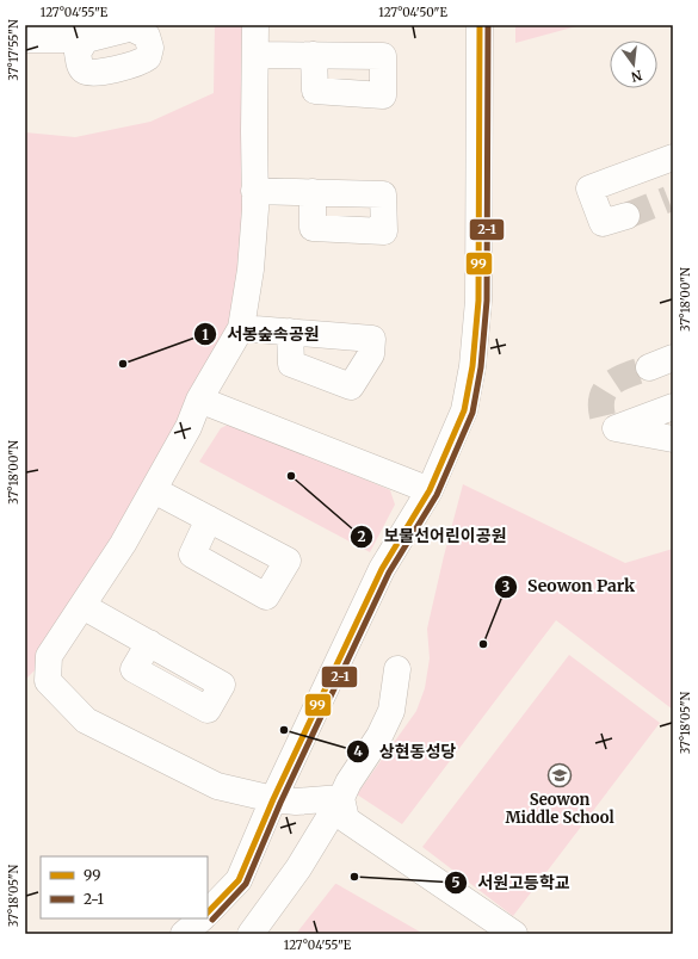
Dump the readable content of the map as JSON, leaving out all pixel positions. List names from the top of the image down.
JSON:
{
  "places": {
    "other": [
      "서봉숲속공원",
      "보물선어린이공원",
      "Seowon Park",
      "상현동성당",
      "서원고등학교"
    ],
    "school or university": ["Seowon Middle School"]
  },
  "lines": ["transit line 99", "transit line 2-1"],
  "legend": ["99", "2-1"],
  "north": "bottom",
  "coordinates": [
    "127°04'55\"E",
    "127°04'50\"E",
    "37°17'55\"N",
    "37°18'00\"N",
    "37°18'05\"N"
  ]
}
